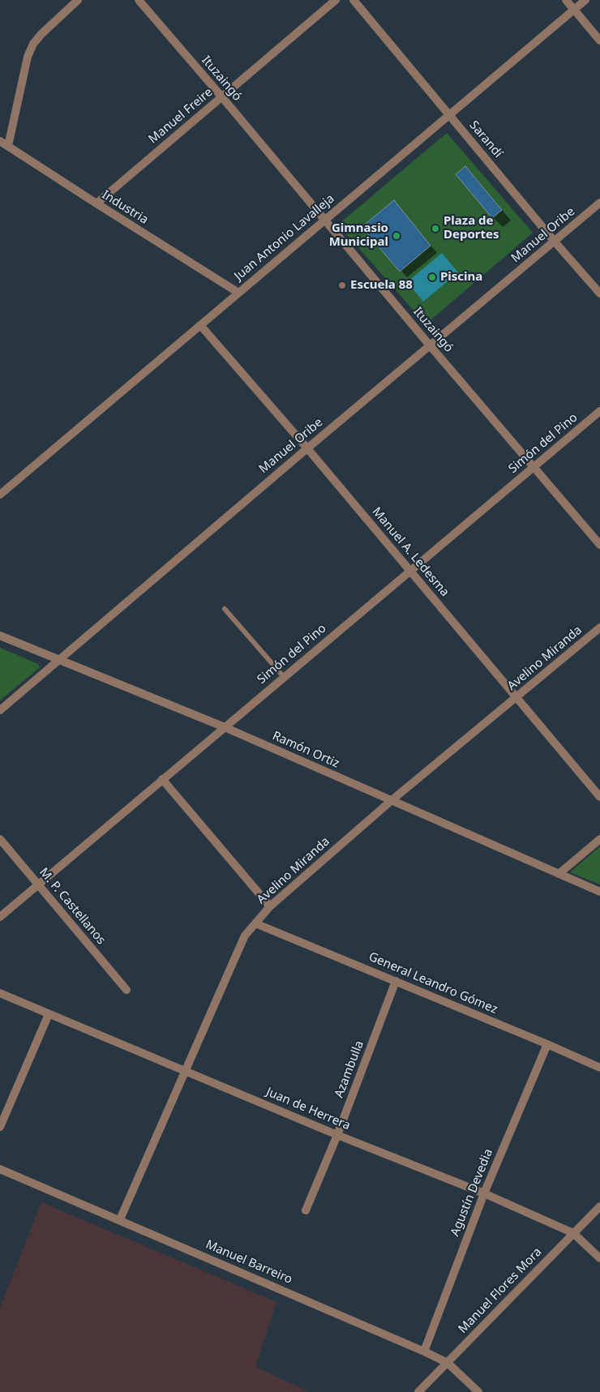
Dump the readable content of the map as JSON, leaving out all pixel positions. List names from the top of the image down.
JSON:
{
  "streets": {
    "street": [
      "Ituzaingó",
      "Manuel Freire",
      "Sarandí",
      "Industria",
      "Manuel Oribe",
      "Juan Antonio Lavalleja",
      "Simón del Pino",
      "Manuel A. Ledesma",
      "Avelino Miranda",
      "Ramón Ortiz",
      "M. P. Castellanos",
      "General Leandro Gómez",
      "Azambulla",
      "Juan de Herrera",
      "Agustín Devedia",
      "Manuel Barreiro",
      "Manuel Flores Mora"
    ]
  },
  "crossings": [
    ["Ituzaingó", "Manuel Freire"],
    ["Ituzaingó", "Manuel Oribe"],
    ["Ituzaingó", "Juan Antonio Lavalleja"],
    ["Ituzaingó", "Simón del Pino"],
    ["Manuel Freire", "Industria"],
    ["Sarandí", "Manuel Oribe"],
    ["Sarandí", "Juan Antonio Lavalleja"],
    ["Industria", "Juan Antonio Lavalleja"],
    ["Manuel Oribe", "Manuel A. Ledesma"],
    ["Manuel Oribe", "Ramón Ortiz"],
    ["Juan Antonio Lavalleja", "Manuel A. Ledesma"],
    ["Simón del Pino", "Manuel A. Ledesma"],
    ["Simón del Pino", "Ramón Ortiz"],
    ["Simón del Pino", "M. P. Castellanos"],
    ["Manuel A. Ledesma", "Avelino Miranda"],
    ["Avelino Miranda", "Ramón Ortiz"],
    ["Avelino Miranda", "General Leandro Gómez"],
    ["Avelino Miranda", "Juan de Herrera"],
    ["Avelino Miranda", "Manuel Barreiro"],
    ["General Leandro Gómez", "Azambulla"],
    ["General Leandro Gómez", "Agustín Devedia"],
    ["Azambulla", "Juan de Herrera"],
    ["Juan de Herrera", "Agustín Devedia"],
    ["Juan de Herrera", "Manuel Flores Mora"],
    ["Agustín Devedia", "Manuel Barreiro"],
    ["Manuel Barreiro", "Manuel Flores Mora"]
  ],
  "places": [
    "Plaza de Deportes",
    "Gimnasio Municipal",
    "Piscina",
    "Escuela 88"
  ]
}
